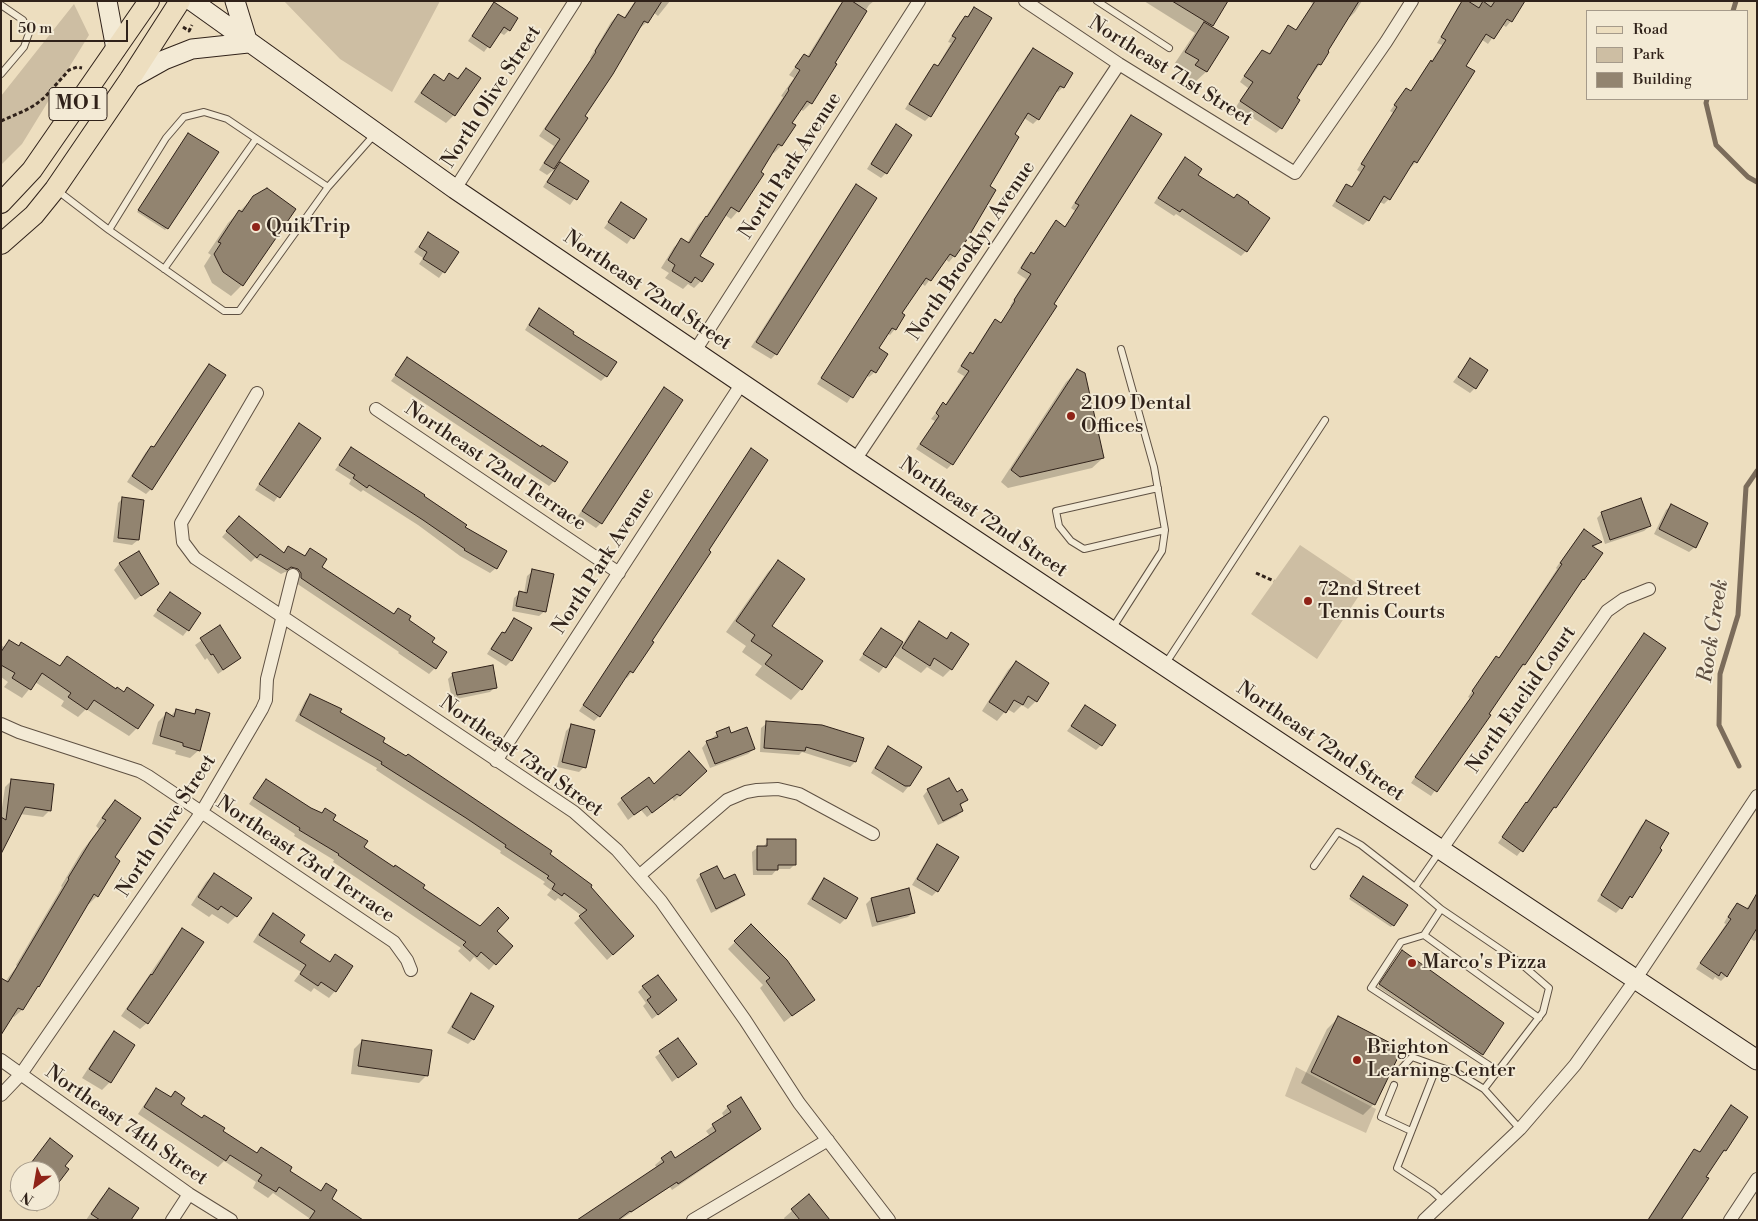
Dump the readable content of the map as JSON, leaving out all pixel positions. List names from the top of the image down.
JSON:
{
  "streets": {
    "main road": ["MO 1", "Northeast 72nd Street"],
    "street": [
      "Northeast 71st Street",
      "North Olive Street",
      "North Park Avenue",
      "North Brooklyn Avenue",
      "Northeast 72nd Terrace",
      "North Euclid Court",
      "Northeast 73rd Street",
      "Northeast 73rd Terrace",
      "Northeast 74th Street"
    ]
  },
  "crossings": [
    ["Northeast 71st Street", "North Brooklyn Avenue"],
    ["North Olive Street", "Northeast 72nd Street"],
    ["North Olive Street", "Northeast 73rd Street"],
    ["North Olive Street", "Northeast 73rd Terrace"],
    ["North Olive Street", "Northeast 74th Street"],
    ["North Park Avenue", "Northeast 72nd Street"],
    ["North Park Avenue", "Northeast 72nd Terrace"],
    ["North Park Avenue", "Northeast 73rd Street"],
    ["North Brooklyn Avenue", "Northeast 72nd Street"],
    ["Northeast 72nd Street", "North Euclid Court"]
  ],
  "water": ["Rock Creek"],
  "places": [
    "QuikTrip",
    "2109 Dental Offices",
    "72nd Street Tennis Courts",
    "Marco's Pizza",
    "Brighton Learning Center"
  ],
  "legend": ["Road", "Park", "Building"],
  "scale_bar": "50 m",
  "north": "bottom left"
}
